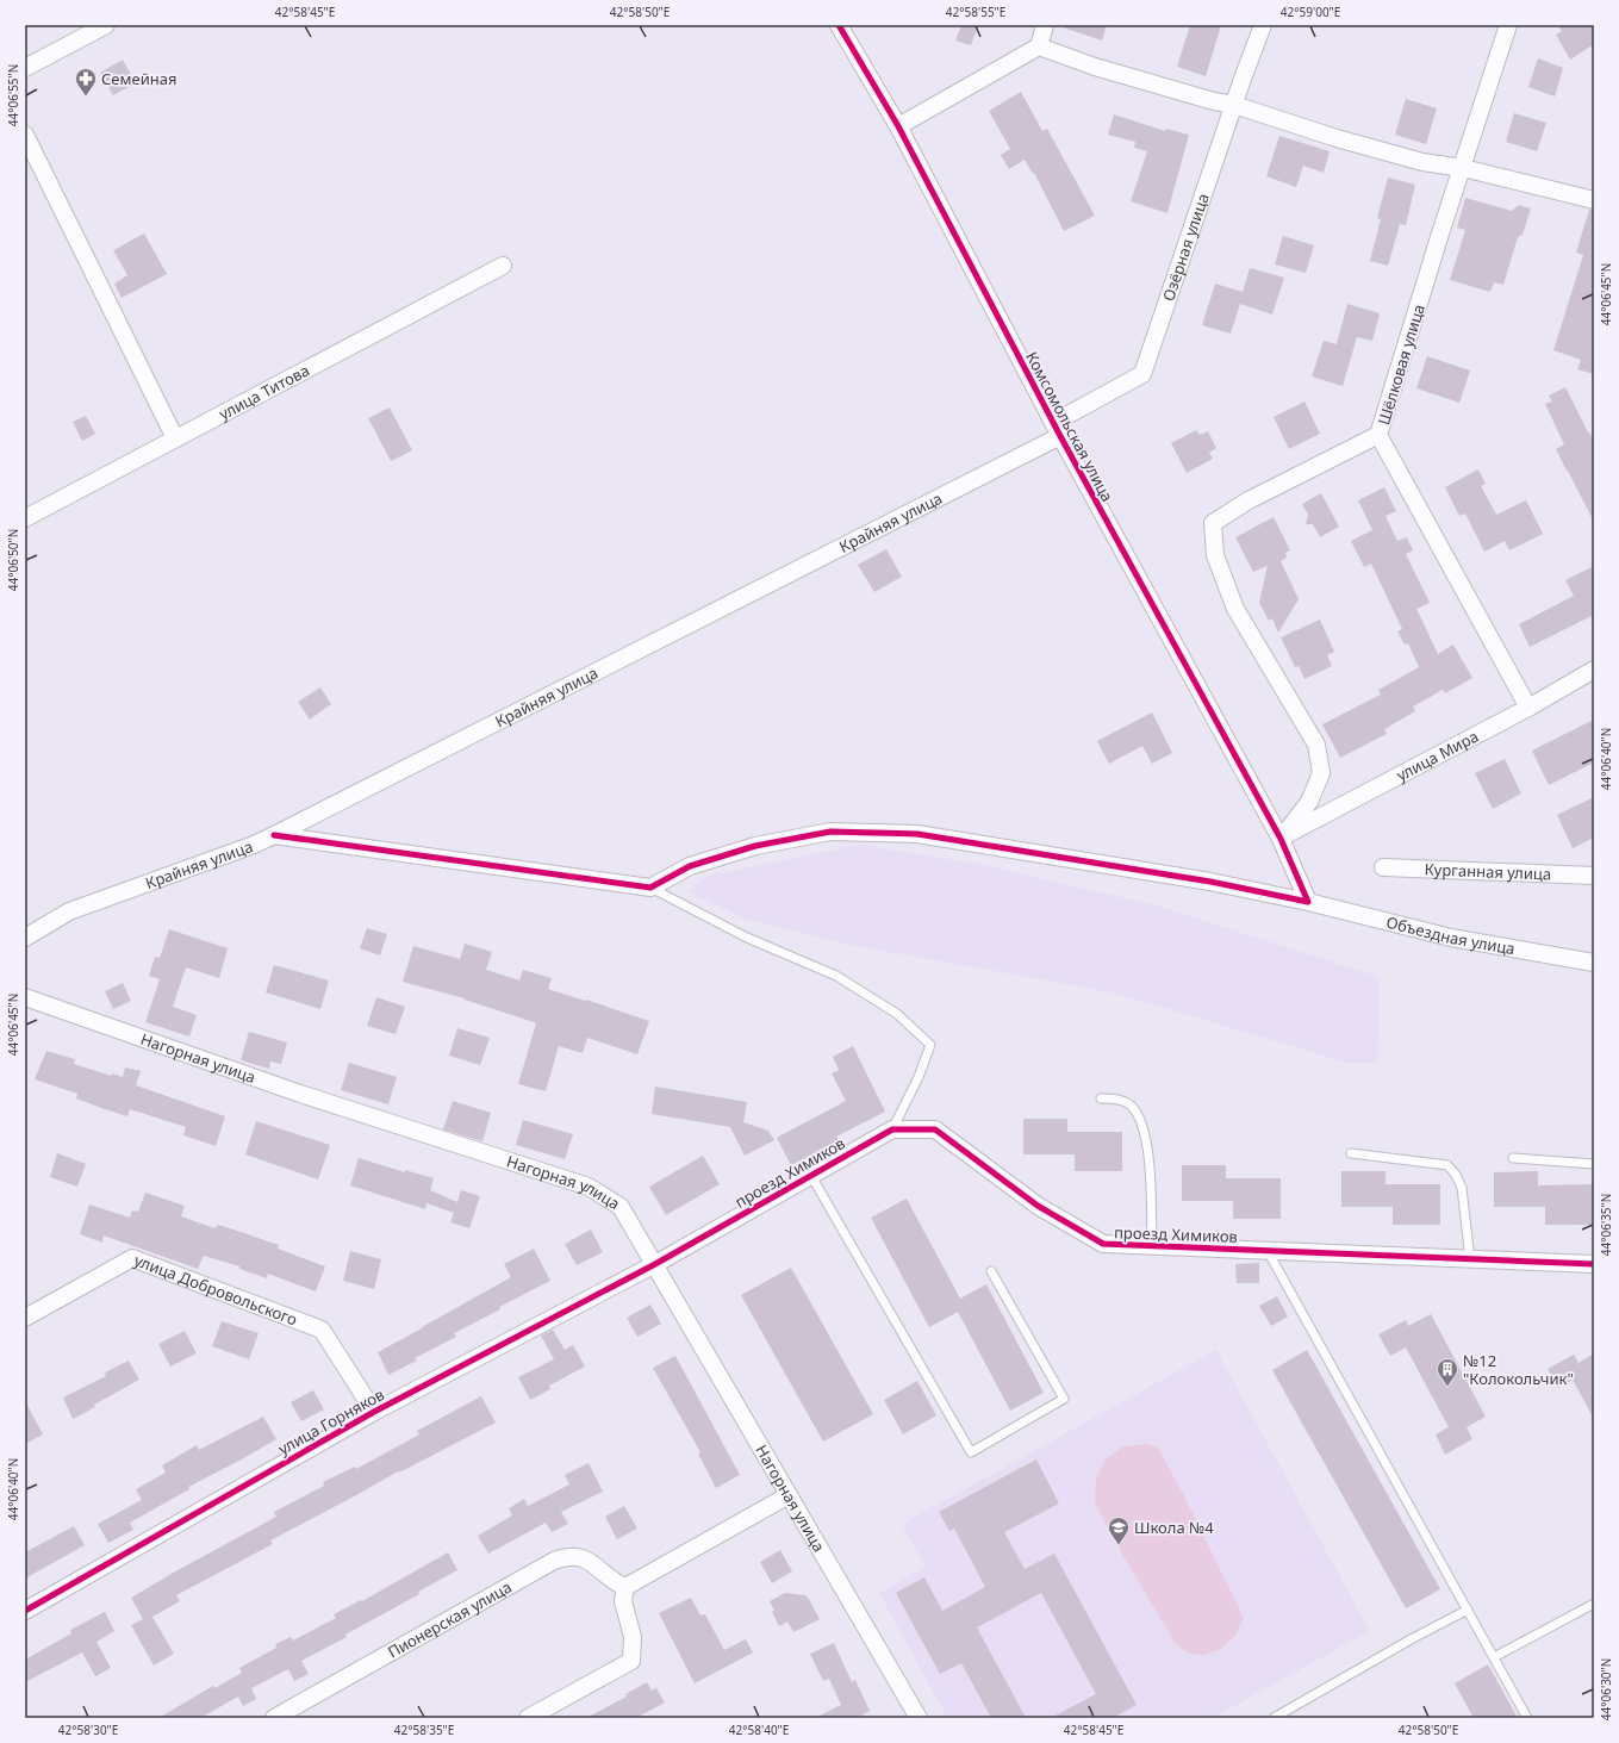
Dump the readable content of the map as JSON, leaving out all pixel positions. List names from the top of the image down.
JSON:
{
  "streets": {
    "street": [
      "Озёрная улица",
      "Шёлковая улица",
      "улица Титова",
      "Комсомольская улица",
      "Крайняя улица",
      "улица Мира",
      "Курганная улица",
      "Объездная улица",
      "Нагорная улица",
      "проезд Химиков",
      "улица Добровольского",
      "улица Горняков",
      "Пионерская улица"
    ]
  },
  "crossings": [
    ["Озёрная улица", "Комсомольская улица"],
    ["Озёрная улица", "Крайняя улица"],
    ["Шёлковая улица", "улица Мира"],
    ["Комсомольская улица", "Крайняя улица"],
    ["Комсомольская улица", "улица Мира"],
    ["Комсомольская улица", "Объездная улица"],
    ["Нагорная улица", "проезд Химиков"],
    ["Нагорная улица", "улица Горняков"],
    ["проезд Химиков", "улица Горняков"],
    ["улица Добровольского", "улица Горняков"]
  ],
  "places": {
    "pharmacy": ["Семейная"],
    "building": ["№12 \"Колокольчик\""],
    "school or university": ["Школа №4"]
  },
  "coordinates": [
    "42°58'45\"E",
    "42°58'50\"E",
    "42°58'55\"E",
    "42°59'00\"E",
    "44°06'55\"N",
    "44°06'45\"N",
    "44°06'50\"N",
    "44°06'40\"N",
    "44°06'35\"N",
    "44°06'30\"N",
    "42°58'30\"E",
    "42°58'35\"E",
    "42°58'40\"E"
  ]
}
